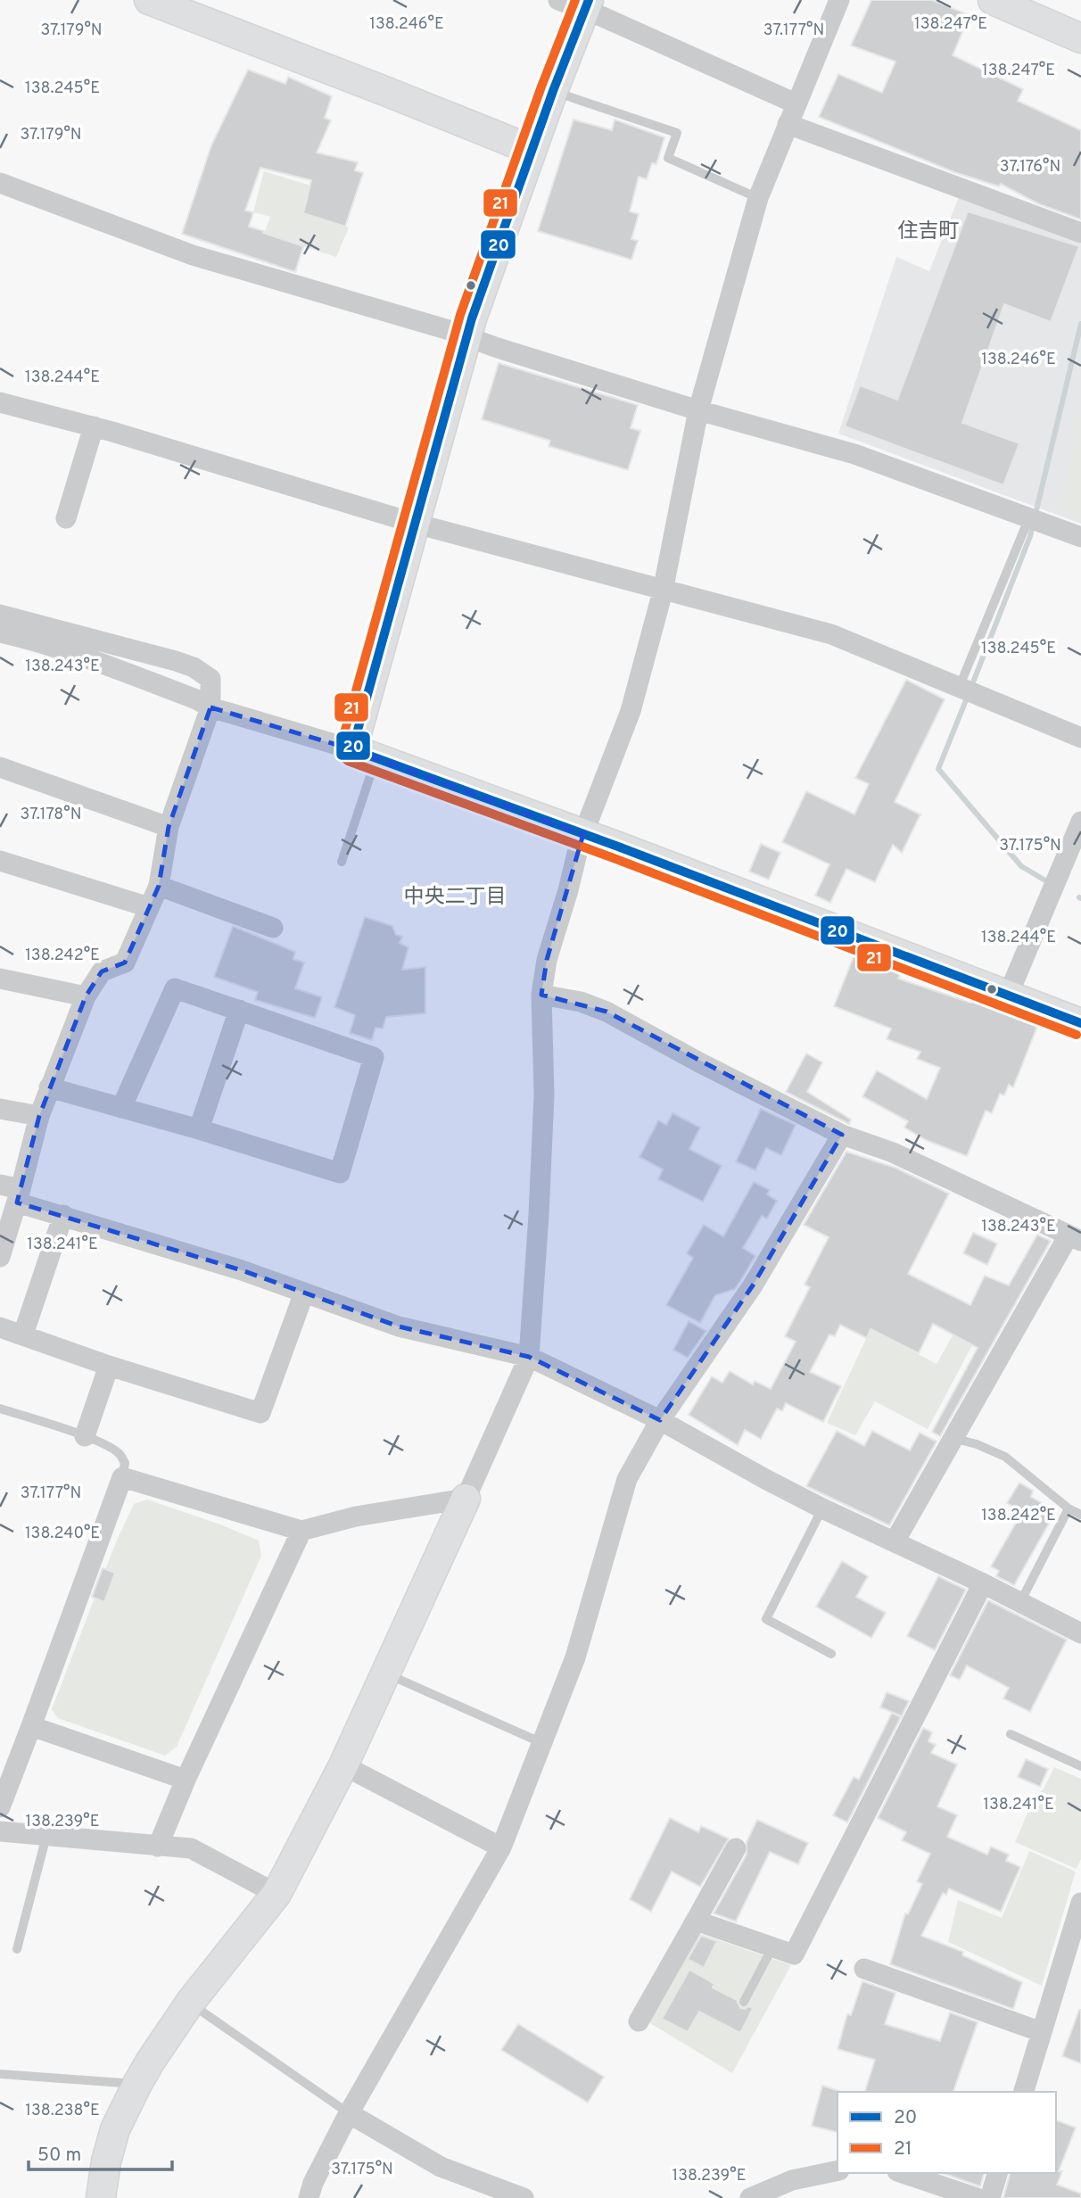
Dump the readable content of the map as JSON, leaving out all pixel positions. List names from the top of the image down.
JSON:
{
  "districts": ["住吉町", "中央二丁目"],
  "lines": ["transit line 20", "transit line 21"],
  "legend": ["20", "21"],
  "scale_bar": "50 m",
  "coordinates": [
    "138.246°E",
    "138.247°E",
    "37.177°N",
    "37.179°N",
    "138.245°E",
    "37.176°N",
    "138.244°E",
    "138.243°E",
    "37.178°N",
    "37.175°N",
    "138.242°E",
    "138.241°E",
    "138.240°E",
    "138.239°E",
    "138.238°E"
  ]
}
